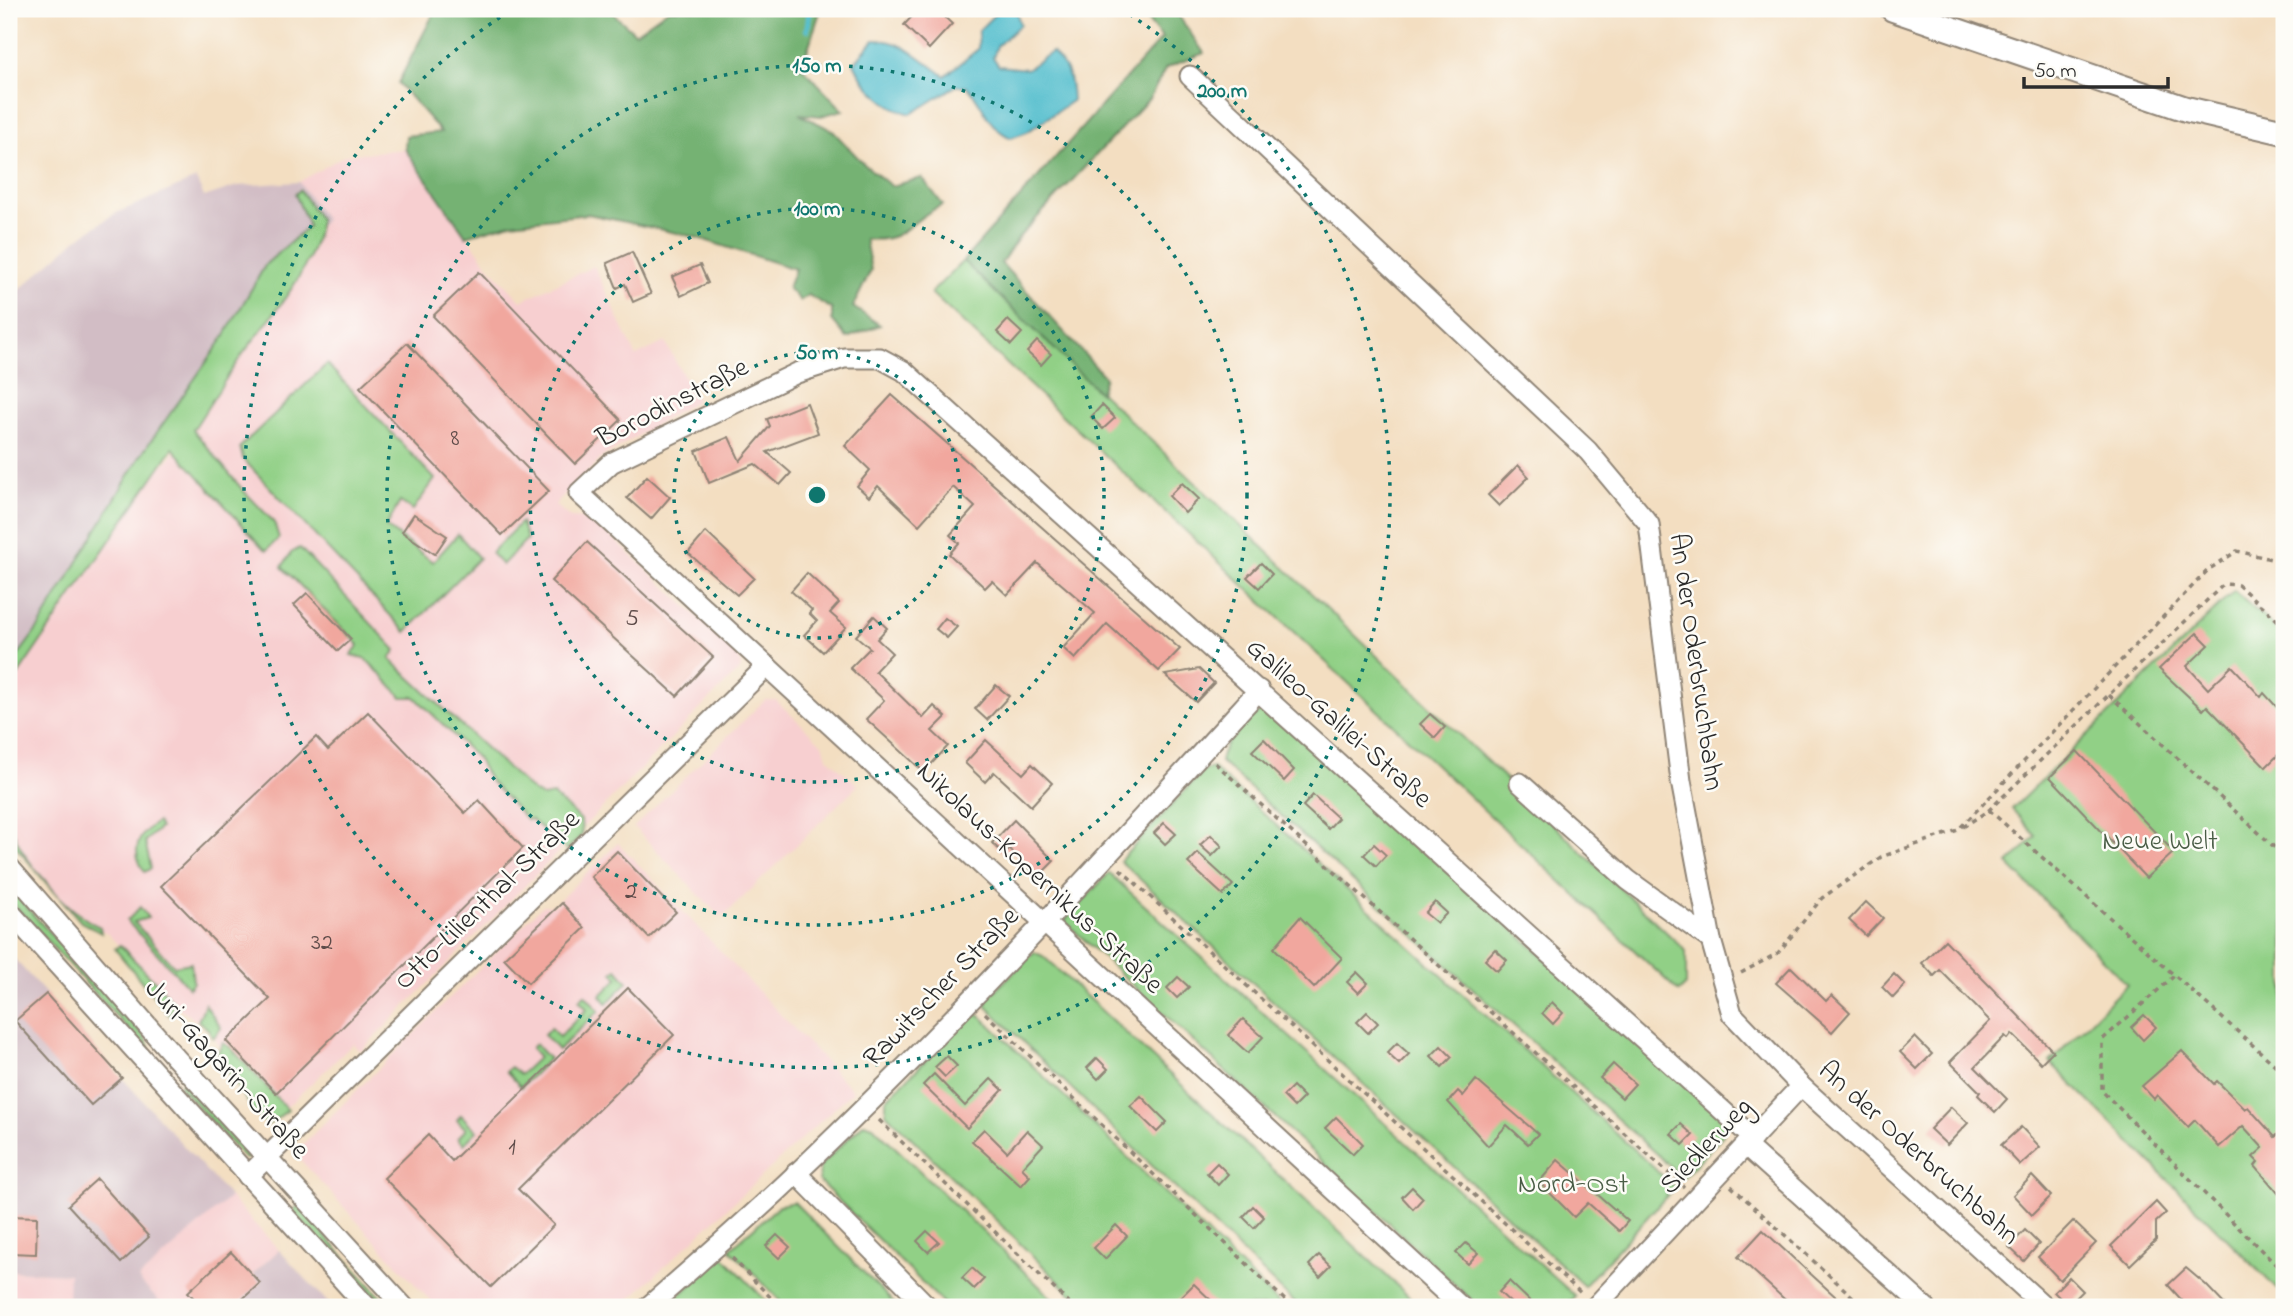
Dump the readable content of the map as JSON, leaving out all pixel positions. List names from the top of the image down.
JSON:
{
  "streets": {
    "street": [
      "Borodinstraße",
      "An der Oderbruchbahn",
      "Galileo-Galilei-Straße",
      "Nikolaus-Kopernikus-Straße",
      "Otto-Lilienthal-Straße",
      "Rawitscher Straße",
      "Juri-Gagarin-Straße",
      "Siedlerweg"
    ]
  },
  "crossings": [
    ["Borodinstraße", "Galileo-Galilei-Straße"],
    ["Borodinstraße", "Nikolaus-Kopernikus-Straße"],
    ["An der Oderbruchbahn", "Siedlerweg"],
    ["Galileo-Galilei-Straße", "Rawitscher Straße"],
    ["Galileo-Galilei-Straße", "Siedlerweg"],
    ["Nikolaus-Kopernikus-Straße", "Otto-Lilienthal-Straße"],
    ["Nikolaus-Kopernikus-Straße", "Rawitscher Straße"],
    ["Otto-Lilienthal-Straße", "Juri-Gagarin-Straße"]
  ],
  "parks": ["Neue Welt", "Nord-Ost"],
  "house_numbers": [
    "8",
    "5",
    "2",
    "32",
    "1"
  ],
  "scale_bar": "50 m",
  "rings": [
    "150 m",
    "200 m",
    "100 m",
    "50 m"
  ]
}
